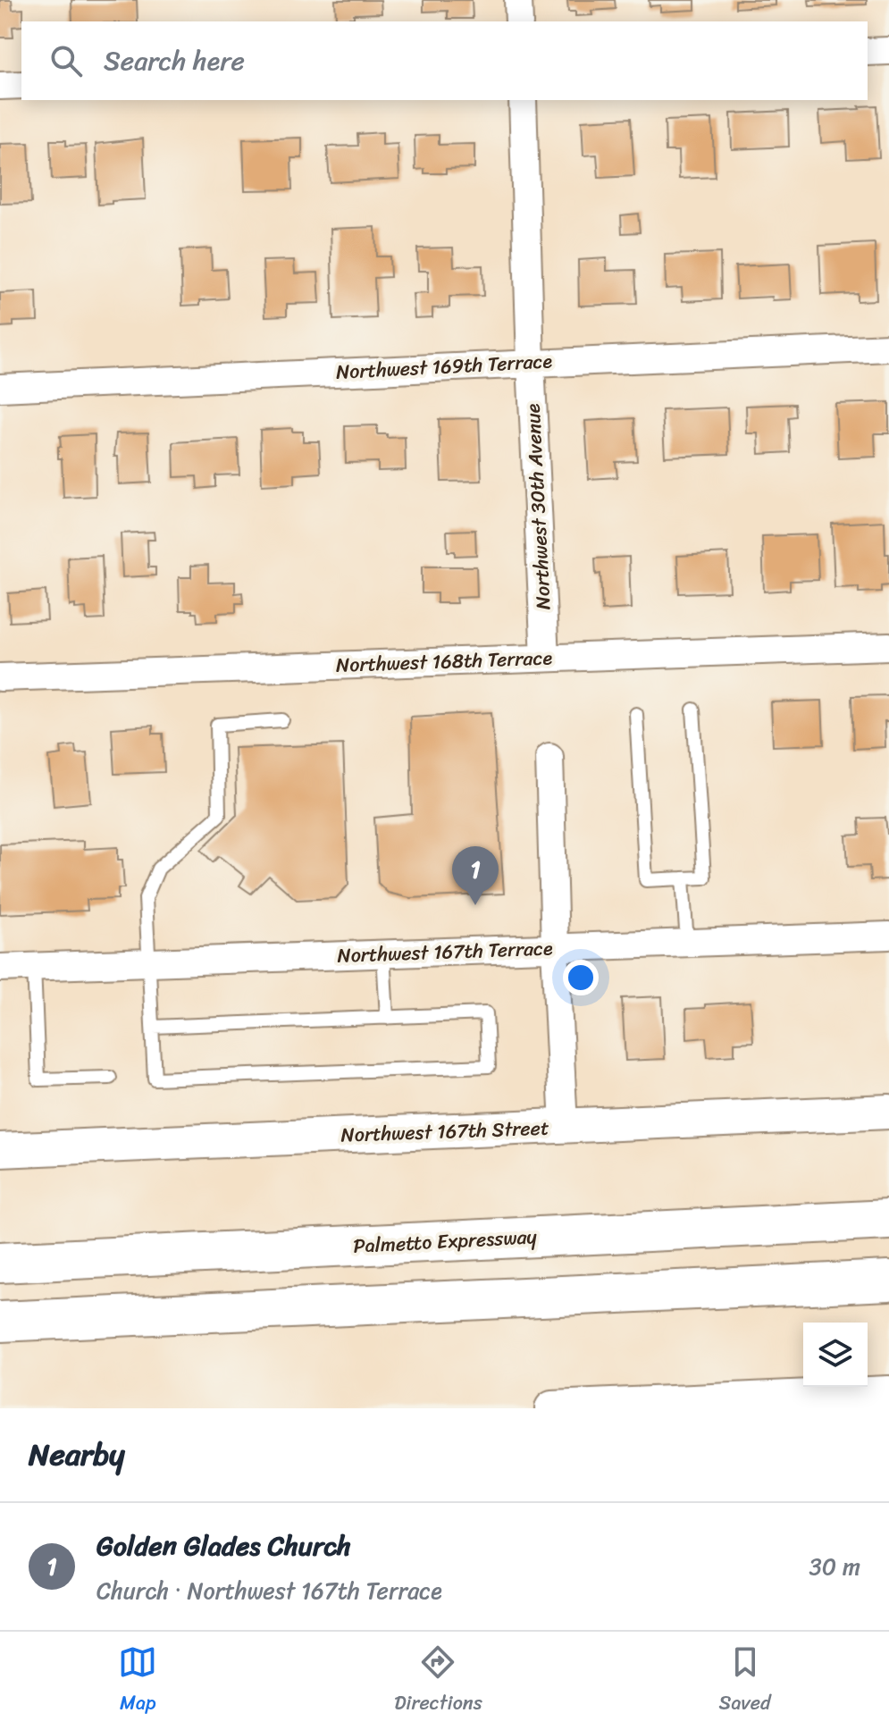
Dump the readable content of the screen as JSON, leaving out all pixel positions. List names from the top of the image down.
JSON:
{
  "streets": {
    "highway": ["Palmetto Expressway"],
    "street": [
      "Northwest 169th Terrace",
      "Northwest 30th Avenue",
      "Northwest 168th Terrace",
      "Northwest 167th Terrace",
      "Northwest 167th Street"
    ]
  },
  "crossings": [
    ["Northwest 169th Terrace", "Northwest 30th Avenue"],
    ["Northwest 30th Avenue", "Northwest 168th Terrace"]
  ],
  "page": {
    "search": "Search here",
    "pins": "1",
    "heading": "Nearby",
    "list": [
      {
        "mark": "1",
        "name": "Golden Glades Church",
        "note": "Church · Northwest 167th Terrace",
        "value": "30 m"
      }
    ],
    "nav": ["Map", "Directions", "Saved"]
  }
}
